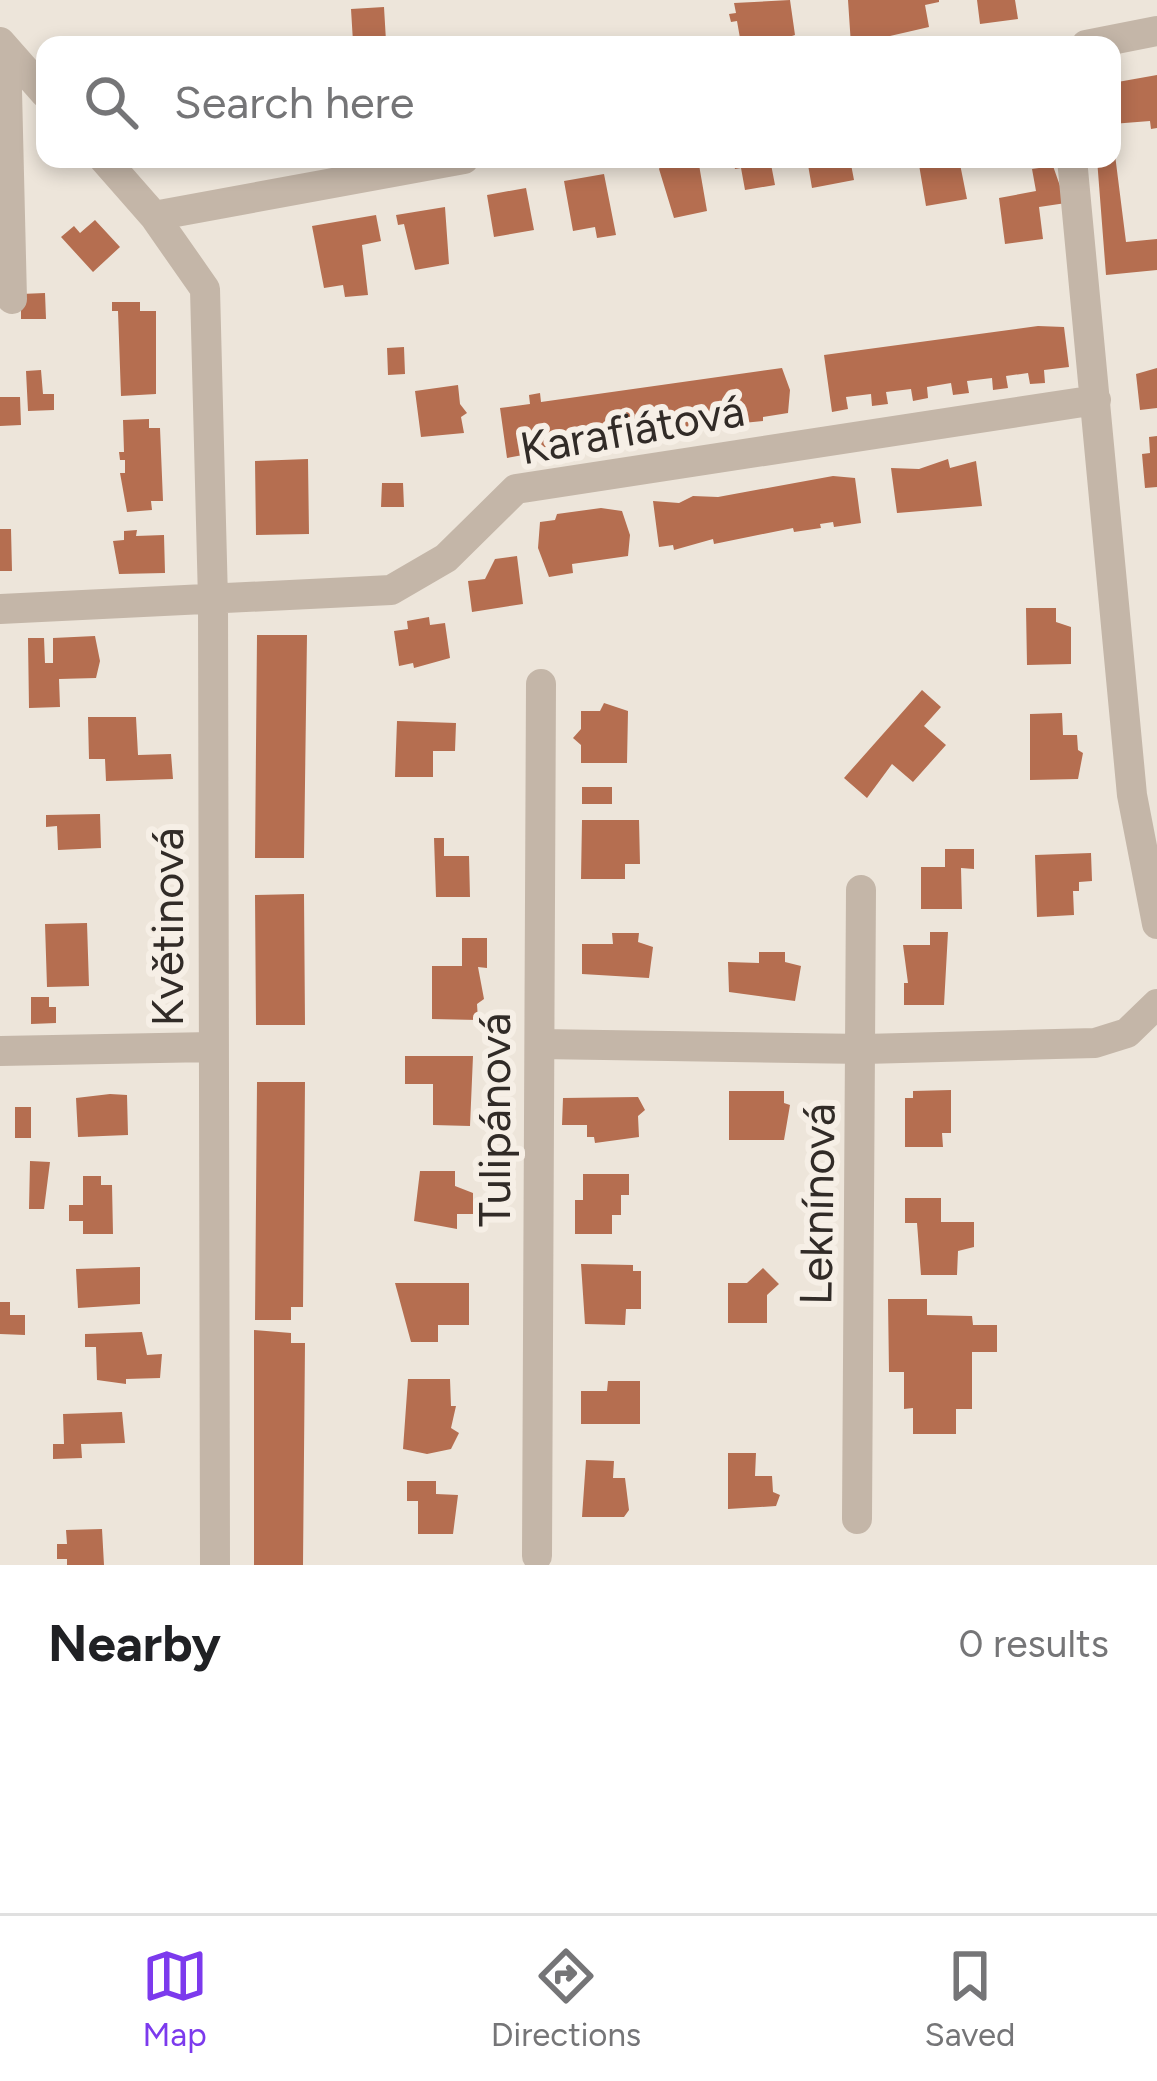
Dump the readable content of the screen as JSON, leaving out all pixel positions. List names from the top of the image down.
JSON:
{
  "streets": {
    "street": [
      "Karafiátová",
      "Květinová",
      "Tulipánová",
      "Leknínová"
    ]
  },
  "crossings": [
    ["Karafiátová", "Květinová"]
  ],
  "page": {
    "search": "Search here",
    "heading": ["Nearby", "0 results"],
    "nav": ["Map", "Directions", "Saved"]
  }
}
